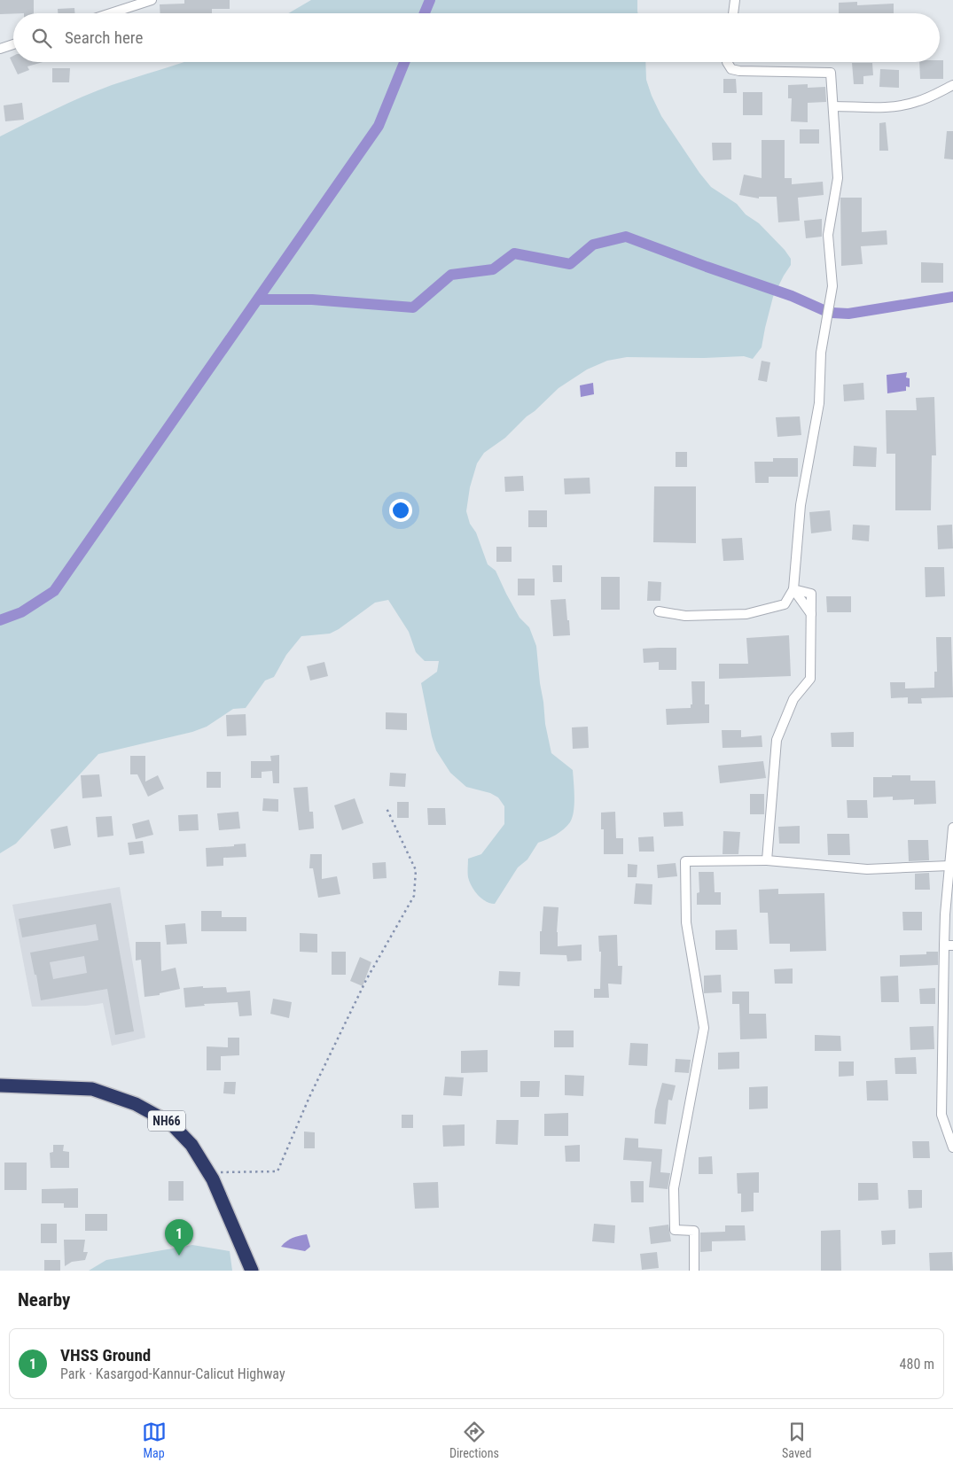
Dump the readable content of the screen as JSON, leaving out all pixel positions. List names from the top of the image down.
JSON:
{
  "streets": {
    "highway": ["NH66"]
  },
  "page": {
    "search": "Search here",
    "pins": "1",
    "heading": "Nearby",
    "list": [
      {
        "mark": "1",
        "name": "VHSS Ground",
        "note": "Park · Kasargod-Kannur-Calicut Highway",
        "value": "480 m"
      }
    ],
    "nav": ["Map", "Directions", "Saved"]
  }
}
